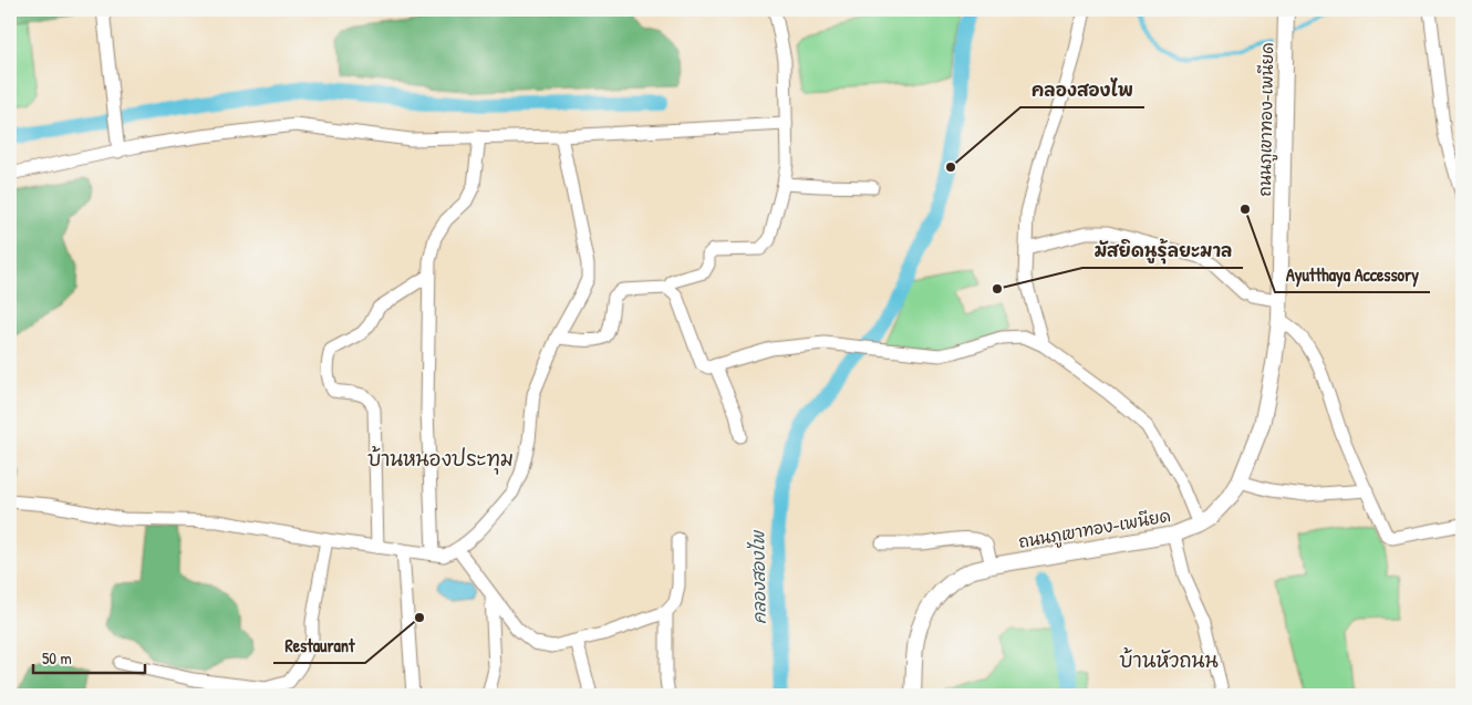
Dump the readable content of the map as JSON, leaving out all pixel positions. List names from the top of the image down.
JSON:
{
  "streets": {
    "street": ["ถนนภูเขาทอง-เพนียด"]
  },
  "districts": ["บ้านหนองประทุม", "บ้านหัวถนน"],
  "water": ["คลองสองไพ"],
  "places": [
    "คลองสองไพ",
    "Ayutthaya Accessory",
    "มัสยิดนูรุ้ลยะมาล",
    "Restaurant"
  ],
  "scale_bar": "50 m"
}
